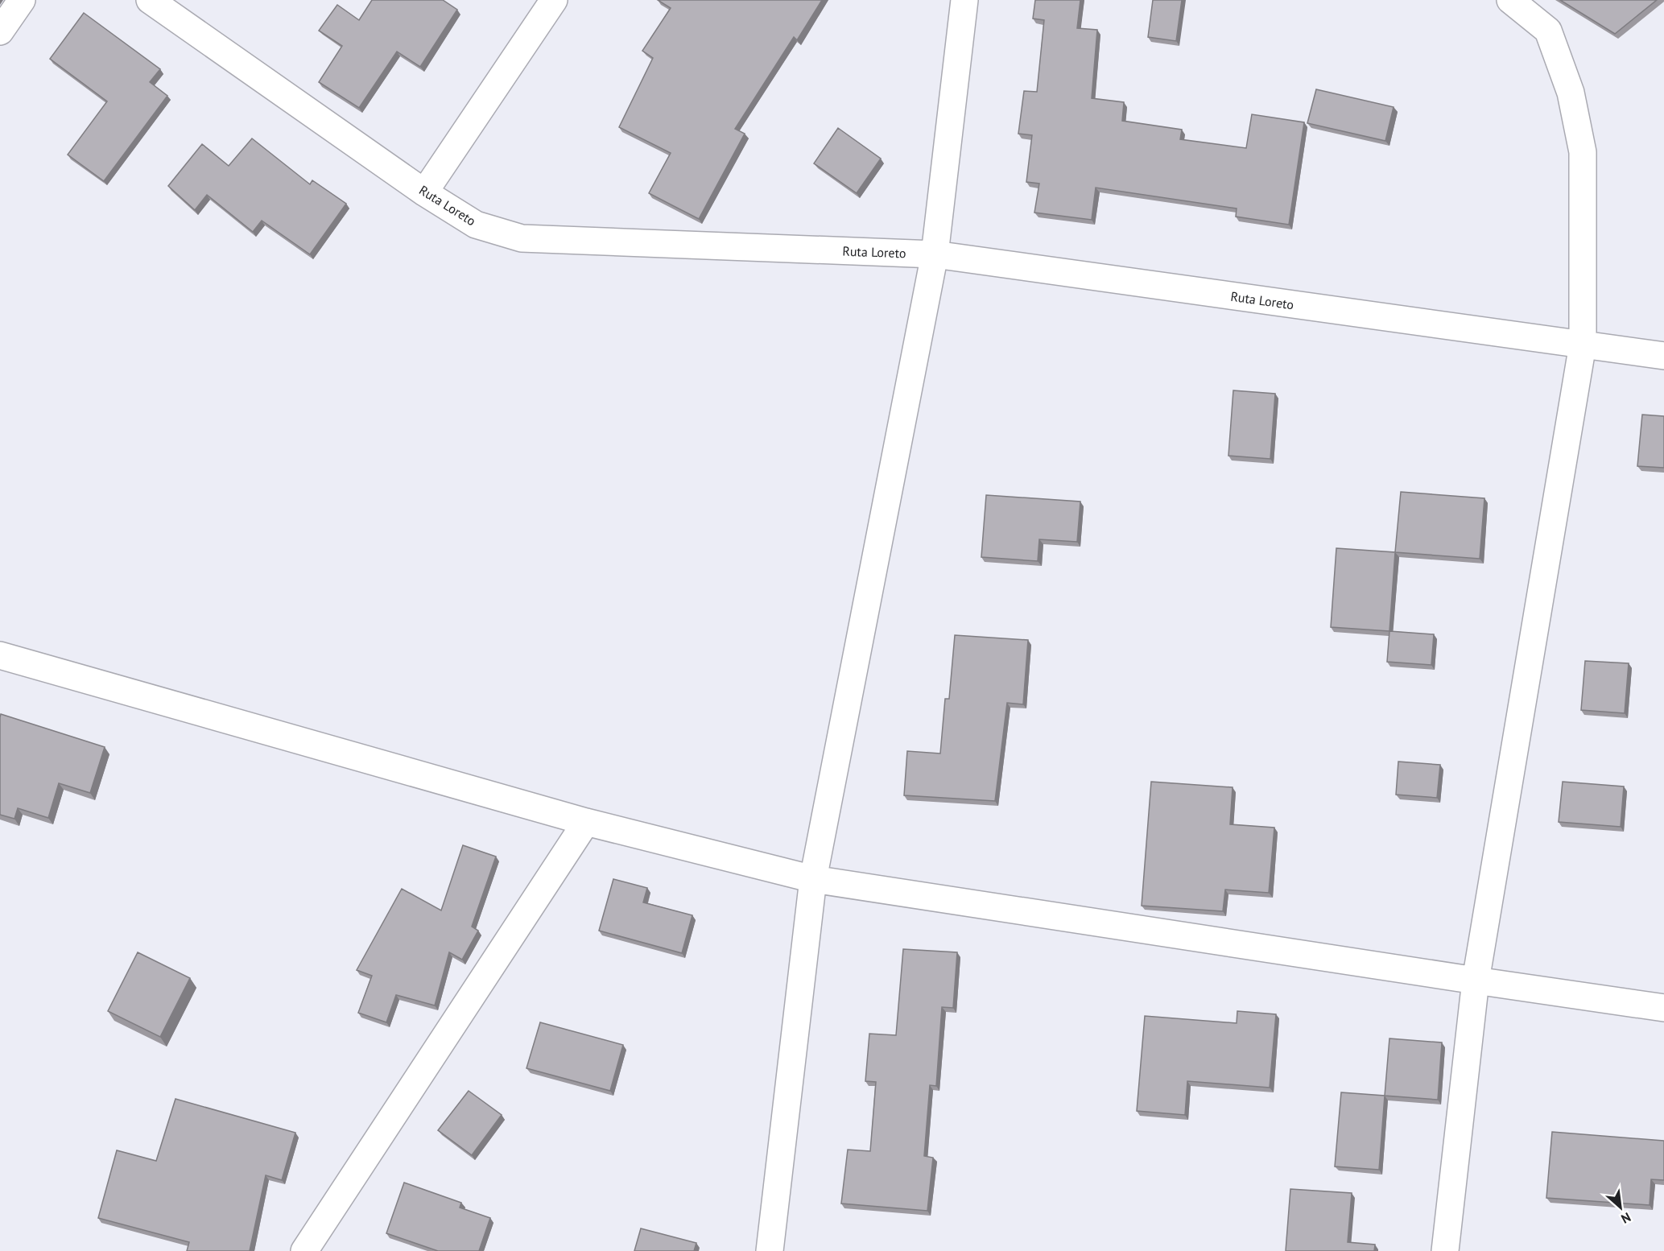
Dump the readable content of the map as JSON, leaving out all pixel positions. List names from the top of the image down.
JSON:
{
  "streets": {
    "street": ["Ruta Loreto"]
  },
  "north": "bottom right"
}
